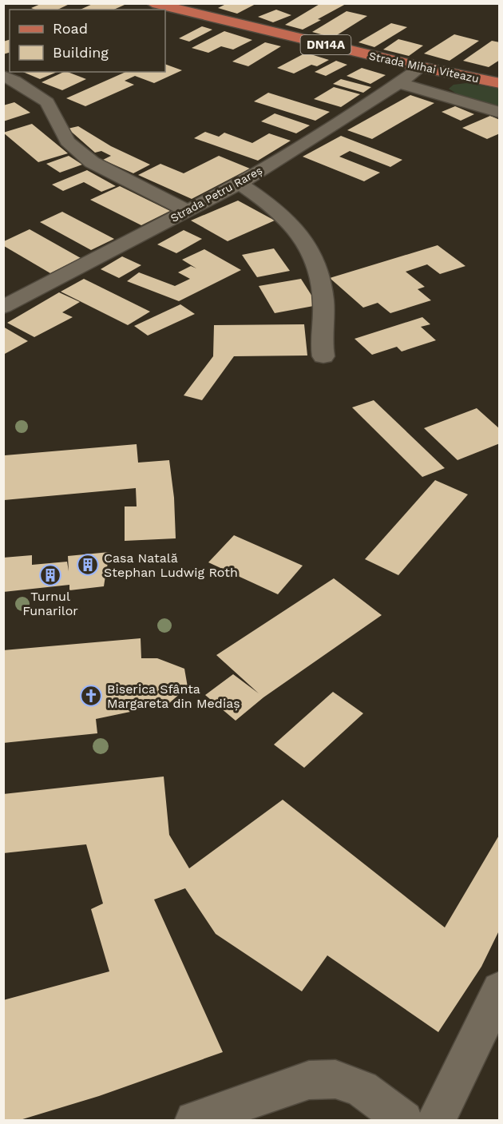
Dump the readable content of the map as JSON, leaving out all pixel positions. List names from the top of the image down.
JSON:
{
  "streets": {
    "main road": ["DN14A", "Strada Mihai Viteazu"],
    "street": ["Strada Petru Rareș"]
  },
  "crossings": [
    ["Strada Mihai Viteazu", "Strada Petru Rareș"]
  ],
  "places": {
    "building": ["Casa Natală Stephan Ludwig Roth", "Turnul Funarilor"],
    "church": ["Biserica Sfânta Margareta din Mediaș"]
  },
  "legend": ["Road", "Building"]
}
